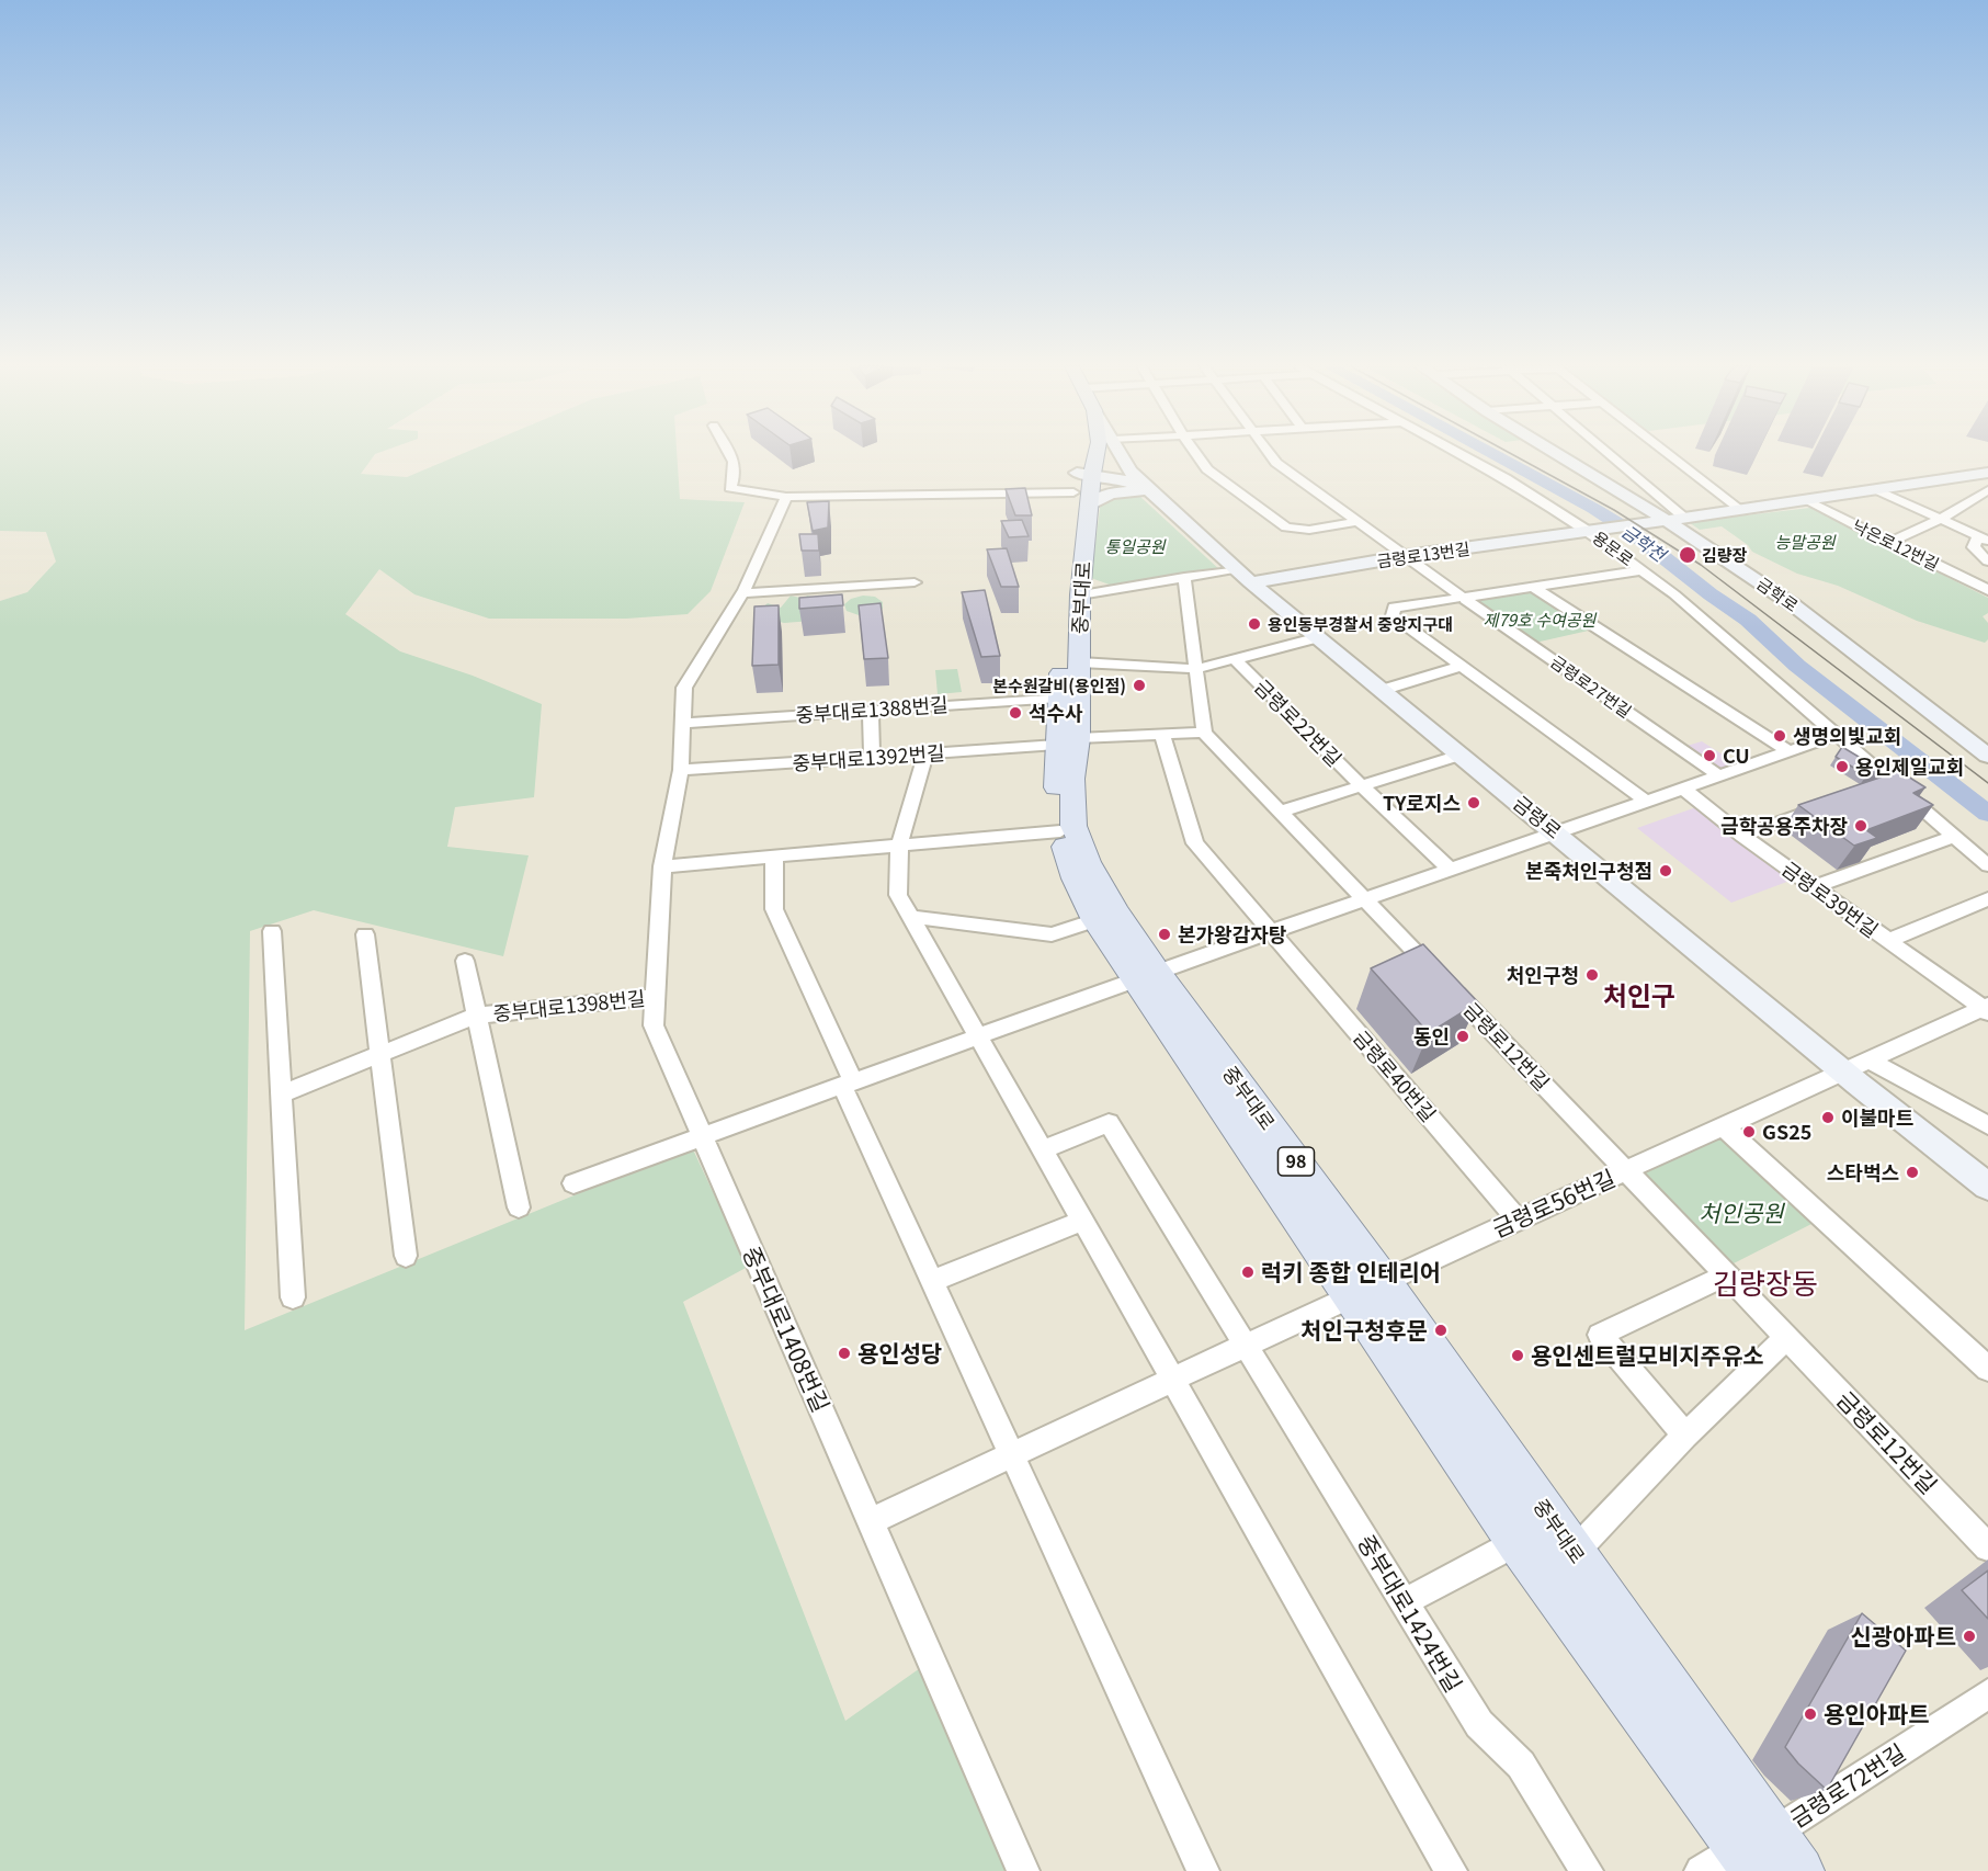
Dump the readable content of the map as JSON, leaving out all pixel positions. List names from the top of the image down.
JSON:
{
  "streets": {
    "main road": [
      "금령로13번길",
      "금학로",
      "중부대로",
      "금령로",
      "98"
    ],
    "street": [
      "낙은로12번길",
      "용문로",
      "금령로27번길",
      "중부대로1388번길",
      "금령로22번길",
      "중부대로1392번길",
      "금령로39번길",
      "중부대로1398번길",
      "금령로12번길",
      "금령로40번길",
      "금령로56번길",
      "중부대로1408번길",
      "중부대로1424번길",
      "금령로72번길"
    ]
  },
  "crossings": [
    ["낙은로12번길", "금령로13번길"],
    ["용문로", "금령로13번길"],
    ["금령로13번길", "금학로"],
    ["금령로13번길", "금령로27번길"],
    ["금령로13번길", "금령로"],
    ["중부대로", "중부대로1388번길"],
    ["중부대로", "금령로22번길"],
    ["중부대로", "중부대로1392번길"],
    ["중부대로", "금령로"],
    ["중부대로", "금령로56번길"],
    ["중부대로", "금령로72번길"],
    ["금령로22번길", "금령로"],
    ["중부대로1392번길", "중부대로1398번길"],
    ["금령로", "금령로56번길"],
    ["금령로39번길", "금령로56번길"],
    ["중부대로1398번길", "중부대로1408번길"],
    ["금령로12번길", "금령로56번길"],
    ["금령로40번길", "금령로56번길"]
  ],
  "districts": ["처인구", "김량장동"],
  "water": ["금학천"],
  "parks": [
    "능말공원",
    "통일공원",
    "제79호 수여공원",
    "처인공원"
  ],
  "places": [
    "김량장",
    "용인동부경찰서 중앙지구대",
    "본수원갈비(용인점)",
    "석수사",
    "생명의빛교회",
    "CU",
    "용인제일교회",
    "TY로지스",
    "금학공용주차장",
    "본죽처인구청점",
    "본가왕감자탕",
    "처인구청",
    "동인",
    "이불마트",
    "GS25",
    "스타벅스",
    "럭키 종합 인테리어",
    "처인구청후문",
    "용인성당",
    "용인센트럴모비지주유소",
    "신광아파트",
    "용인아파트"
  ]
}
